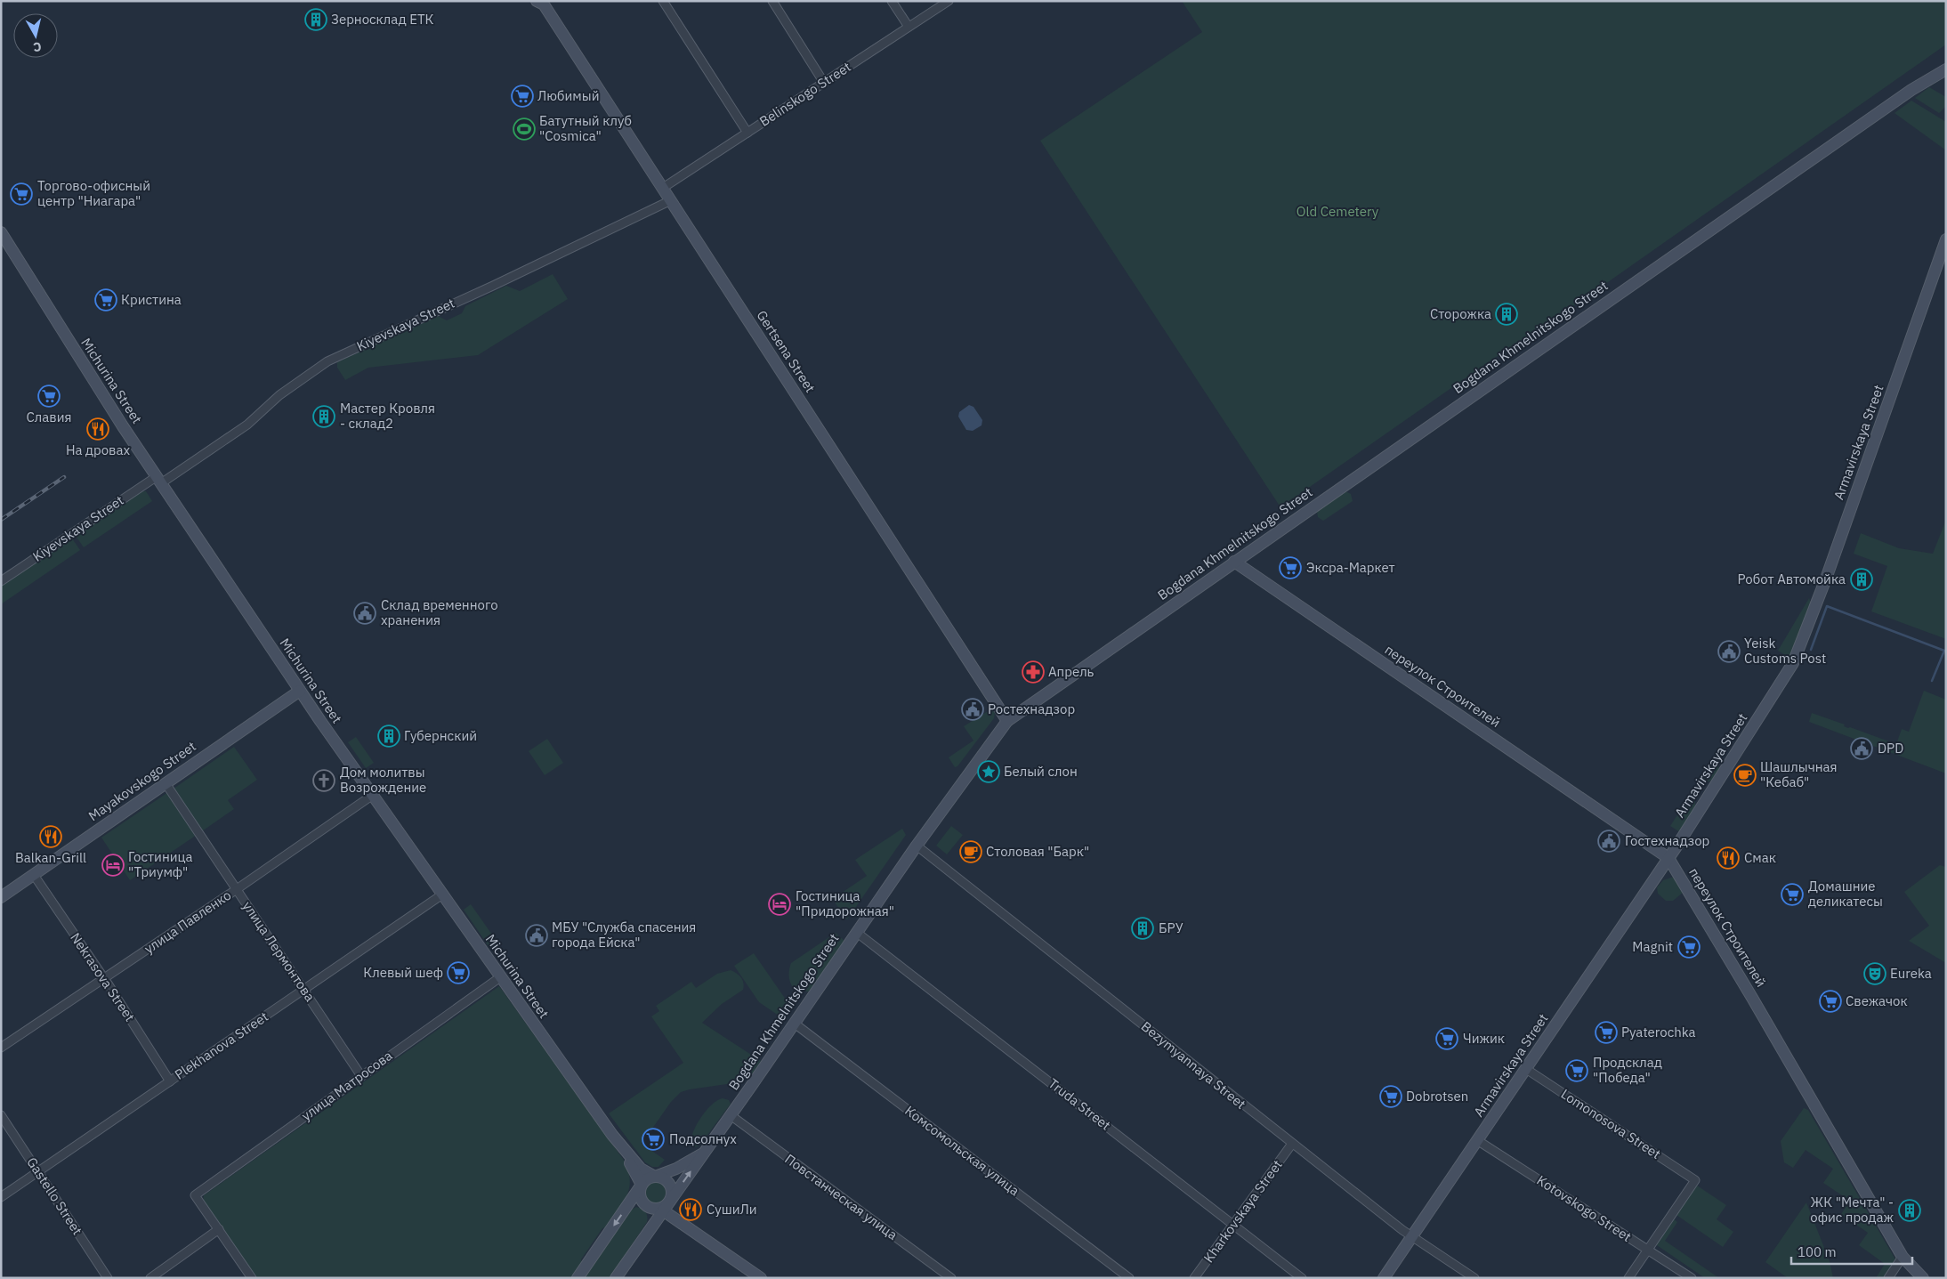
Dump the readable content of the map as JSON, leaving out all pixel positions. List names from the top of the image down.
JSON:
{
  "streets": {
    "street": [
      "Belinskogo Street",
      "Kiyevskaya Street",
      "Bogdana Khmelnitskogo Street",
      "Gertsena Street",
      "Michurina Street",
      "Armavirskaya Street",
      "переулок Строителей",
      "Mayakovskogo Street",
      "улица Павленко",
      "улица Лермонтова",
      "Nekrasova Street",
      "Plekhanova Street",
      "Bezymyannaya Street",
      "улица Матросова",
      "Truda Street",
      "Lomonosova Street",
      "Комсомольская улица",
      "Gastello Street",
      "Повстанческая улица",
      "Kotovskogo Street",
      "Kharkovskaya Street"
    ]
  },
  "crossings": [
    ["Belinskogo Street", "Gertsena Street"],
    ["Kiyevskaya Street", "Gertsena Street"],
    ["Kiyevskaya Street", "Michurina Street"],
    ["Bogdana Khmelnitskogo Street", "Gertsena Street"],
    ["Bogdana Khmelnitskogo Street", "Michurina Street"],
    ["Bogdana Khmelnitskogo Street", "переулок Строителей"],
    ["Bogdana Khmelnitskogo Street", "Bezymyannaya Street"],
    ["Bogdana Khmelnitskogo Street", "Truda Street"],
    ["Bogdana Khmelnitskogo Street", "Комсомольская улица"],
    ["Bogdana Khmelnitskogo Street", "Повстанческая улица"],
    ["Michurina Street", "Mayakovskogo Street"],
    ["Michurina Street", "улица Павленко"],
    ["Michurina Street", "Plekhanova Street"],
    ["Michurina Street", "улица Матросова"],
    ["Armavirskaya Street", "переулок Строителей"],
    ["Armavirskaya Street", "Bezymyannaya Street"],
    ["Armavirskaya Street", "Lomonosova Street"],
    ["Armavirskaya Street", "Kotovskogo Street"],
    ["Mayakovskogo Street", "улица Лермонтова"],
    ["Mayakovskogo Street", "Nekrasova Street"],
    ["улица Павленко", "улица Лермонтова"],
    ["улица Павленко", "Nekrasova Street"],
    ["улица Лермонтова", "Plekhanova Street"],
    ["улица Лермонтова", "улица Матросова"],
    ["Nekrasova Street", "Plekhanova Street"],
    ["Plekhanova Street", "Gastello Street"],
    ["Bezymyannaya Street", "Kharkovskaya Street"],
    ["Truda Street", "Kharkovskaya Street"],
    ["Lomonosova Street", "Kotovskogo Street"]
  ],
  "parks": ["Old Cemetery"],
  "places": {
    "building": [
      "Зерносклад ЕТК",
      "Сторожка",
      "Мастер Кровля - склад2",
      "Робот Автомойка",
      "Губернский",
      "БРУ",
      "ЖК \"Мечта\" - офис продаж"
    ],
    "supermarket": [
      "Любимый",
      "Торгово-офисный центр \"Ниагара\"",
      "Кристина",
      "Славия",
      "Эксра-Маркет",
      "Домашние деликатесы",
      "Magnit",
      "Клевый шеф",
      "Свежачок",
      "Pyaterochka",
      "Чижик",
      "Продсклад \"Победа\"",
      "Dobrotsen",
      "Подсолнух"
    ],
    "sports": ["Батутный клуб \"Cosmica\""],
    "restaurant": [
      "На дровах",
      "Balkan-Grill",
      "Смак",
      "СушиЛи"
    ],
    "public building": [
      "Склад временного хранения",
      "Yeisk Customs Post",
      "Ростехнадзор",
      "DPD",
      "Гостехнадзор",
      "МБУ \"Служба спасения города Ейска\""
    ],
    "pharmacy": ["Апрель"],
    "place": ["Белый слон"],
    "cafe": ["Шашлычная \"Кебаб\"", "Столовая \"Барк\""],
    "church": ["Дом молитвы Возрождение"],
    "hotel": ["Гостиница \"Триумф\"", "Гостиница \"Придорожная\""],
    "theatre": ["Eureka"]
  },
  "scale_bar": "100 m",
  "north": "bottom"
}
